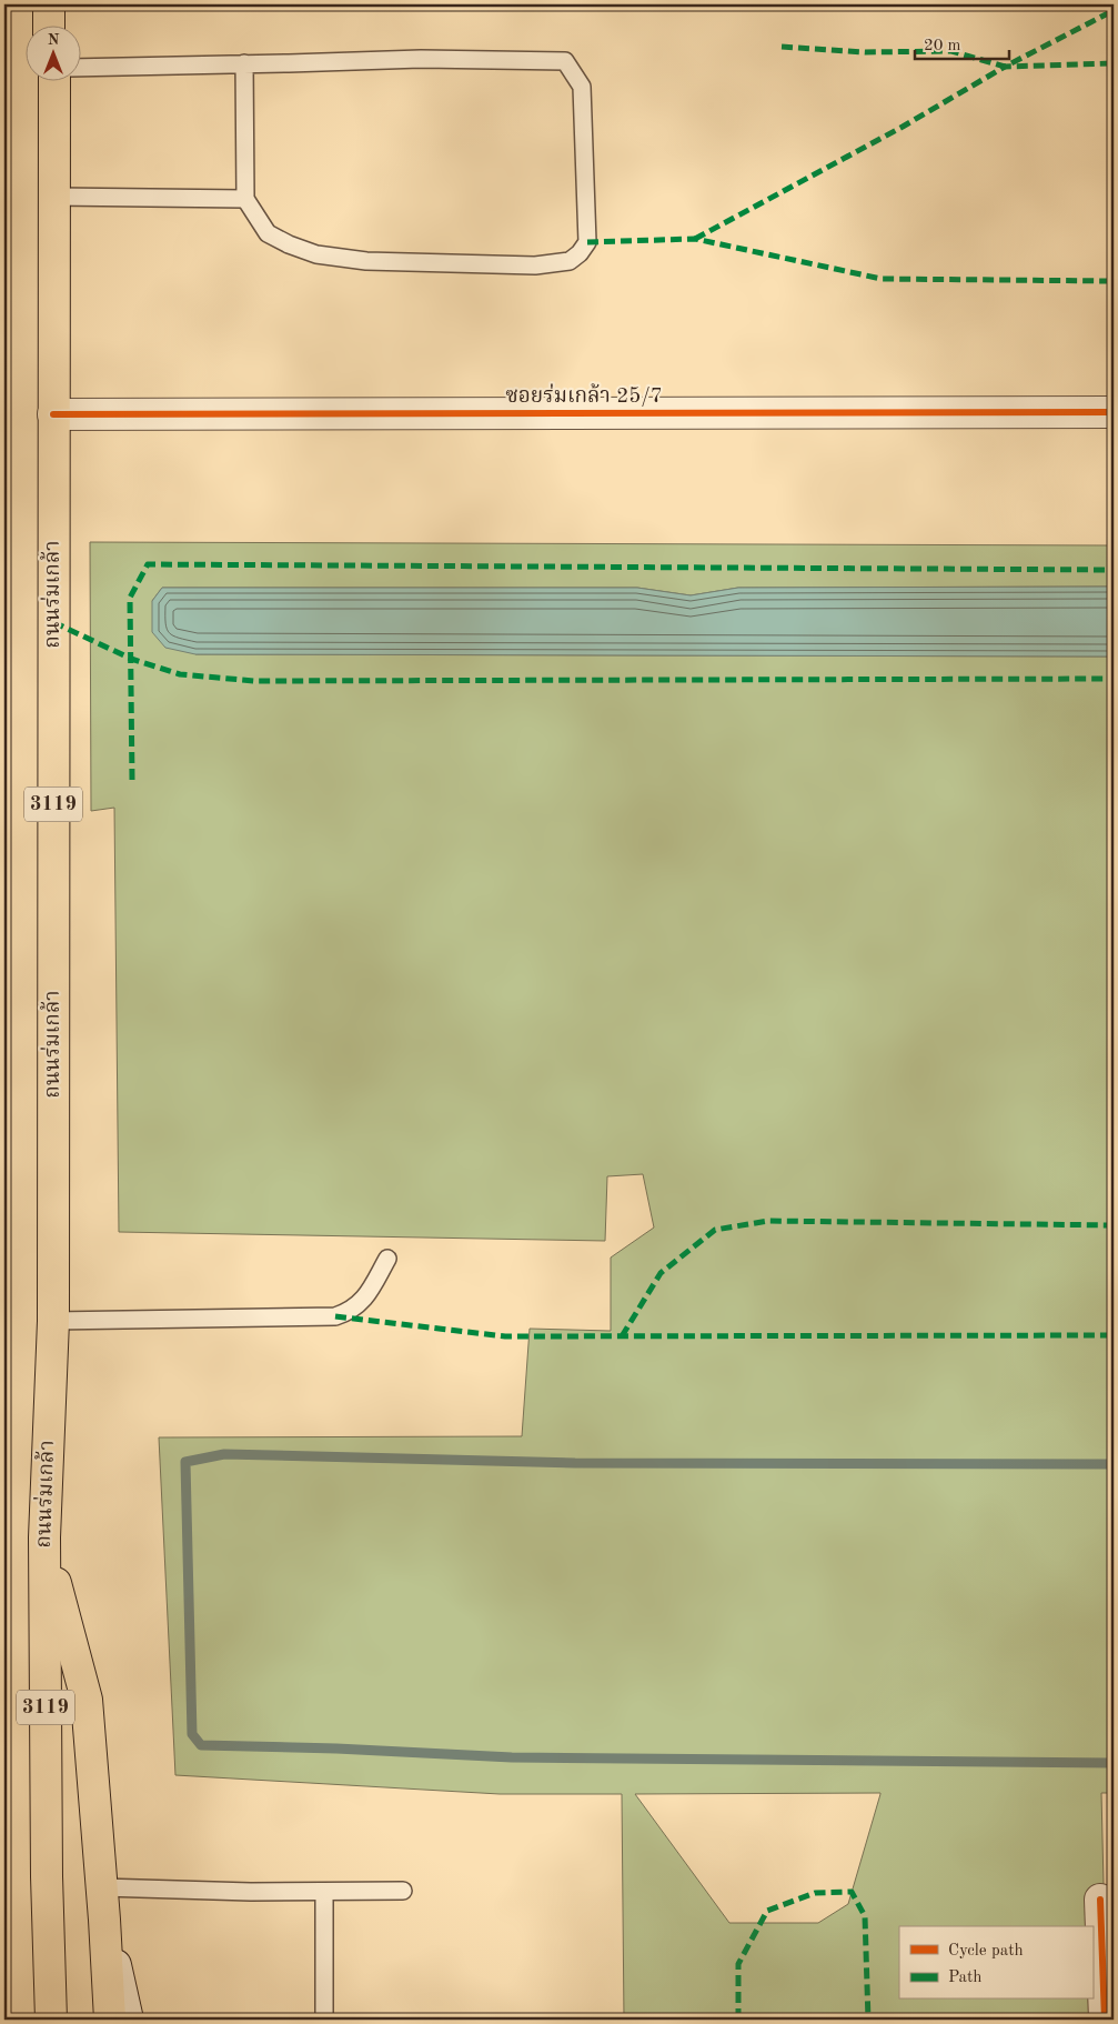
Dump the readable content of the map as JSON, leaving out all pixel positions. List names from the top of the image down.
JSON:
{
  "streets": {
    "main road": ["ถนนร่มเกล้า", "3119"],
    "street": ["ซอยร่มเกล้า 25/7"]
  },
  "crossings": [
    ["ซอยร่มเกล้า 25/7", "ถนนร่มเกล้า"]
  ],
  "legend": ["Cycle path", "Path"],
  "scale_bar": "20 m",
  "north": "top"
}
